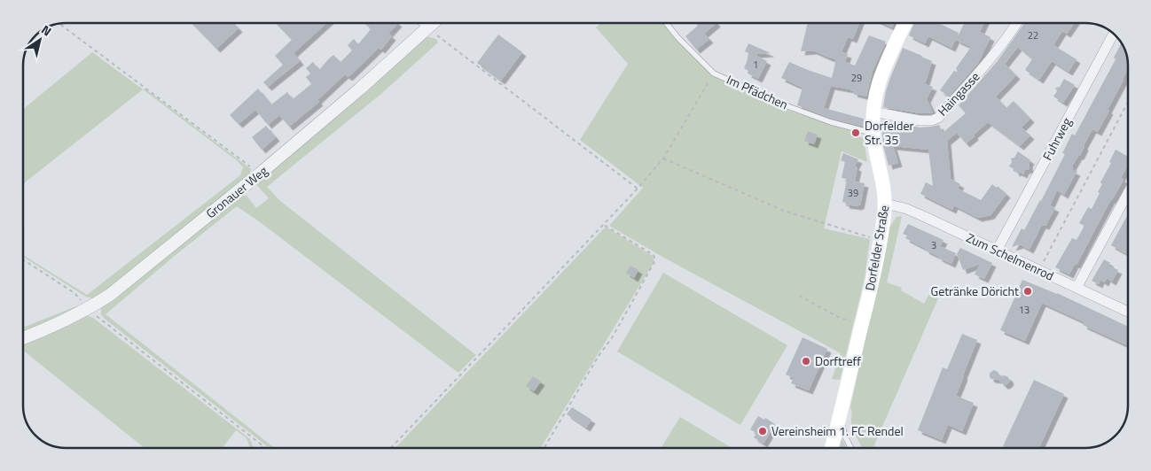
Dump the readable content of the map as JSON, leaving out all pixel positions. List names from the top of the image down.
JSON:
{
  "streets": {
    "main road": ["Dorfelder Straße"],
    "street": [
      "Haingasse",
      "Fuhrweg",
      "Gronauer Weg",
      "Zum Schelmenrod"
    ],
    "lane": ["Im Pfädchen"]
  },
  "crossings": [
    ["Im Pfädchen", "Dorfelder Straße"],
    ["Haingasse", "Dorfelder Straße"],
    ["Fuhrweg", "Zum Schelmenrod"],
    ["Dorfelder Straße", "Zum Schelmenrod"]
  ],
  "places": [
    "Dorfelder Str. 35",
    "Getränke Döricht",
    "Dorftreff",
    "Vereinsheim 1. FC Rendel"
  ],
  "house_numbers": [
    "22",
    "1",
    "29",
    "39",
    "3",
    "13"
  ],
  "north": "top right"
}
